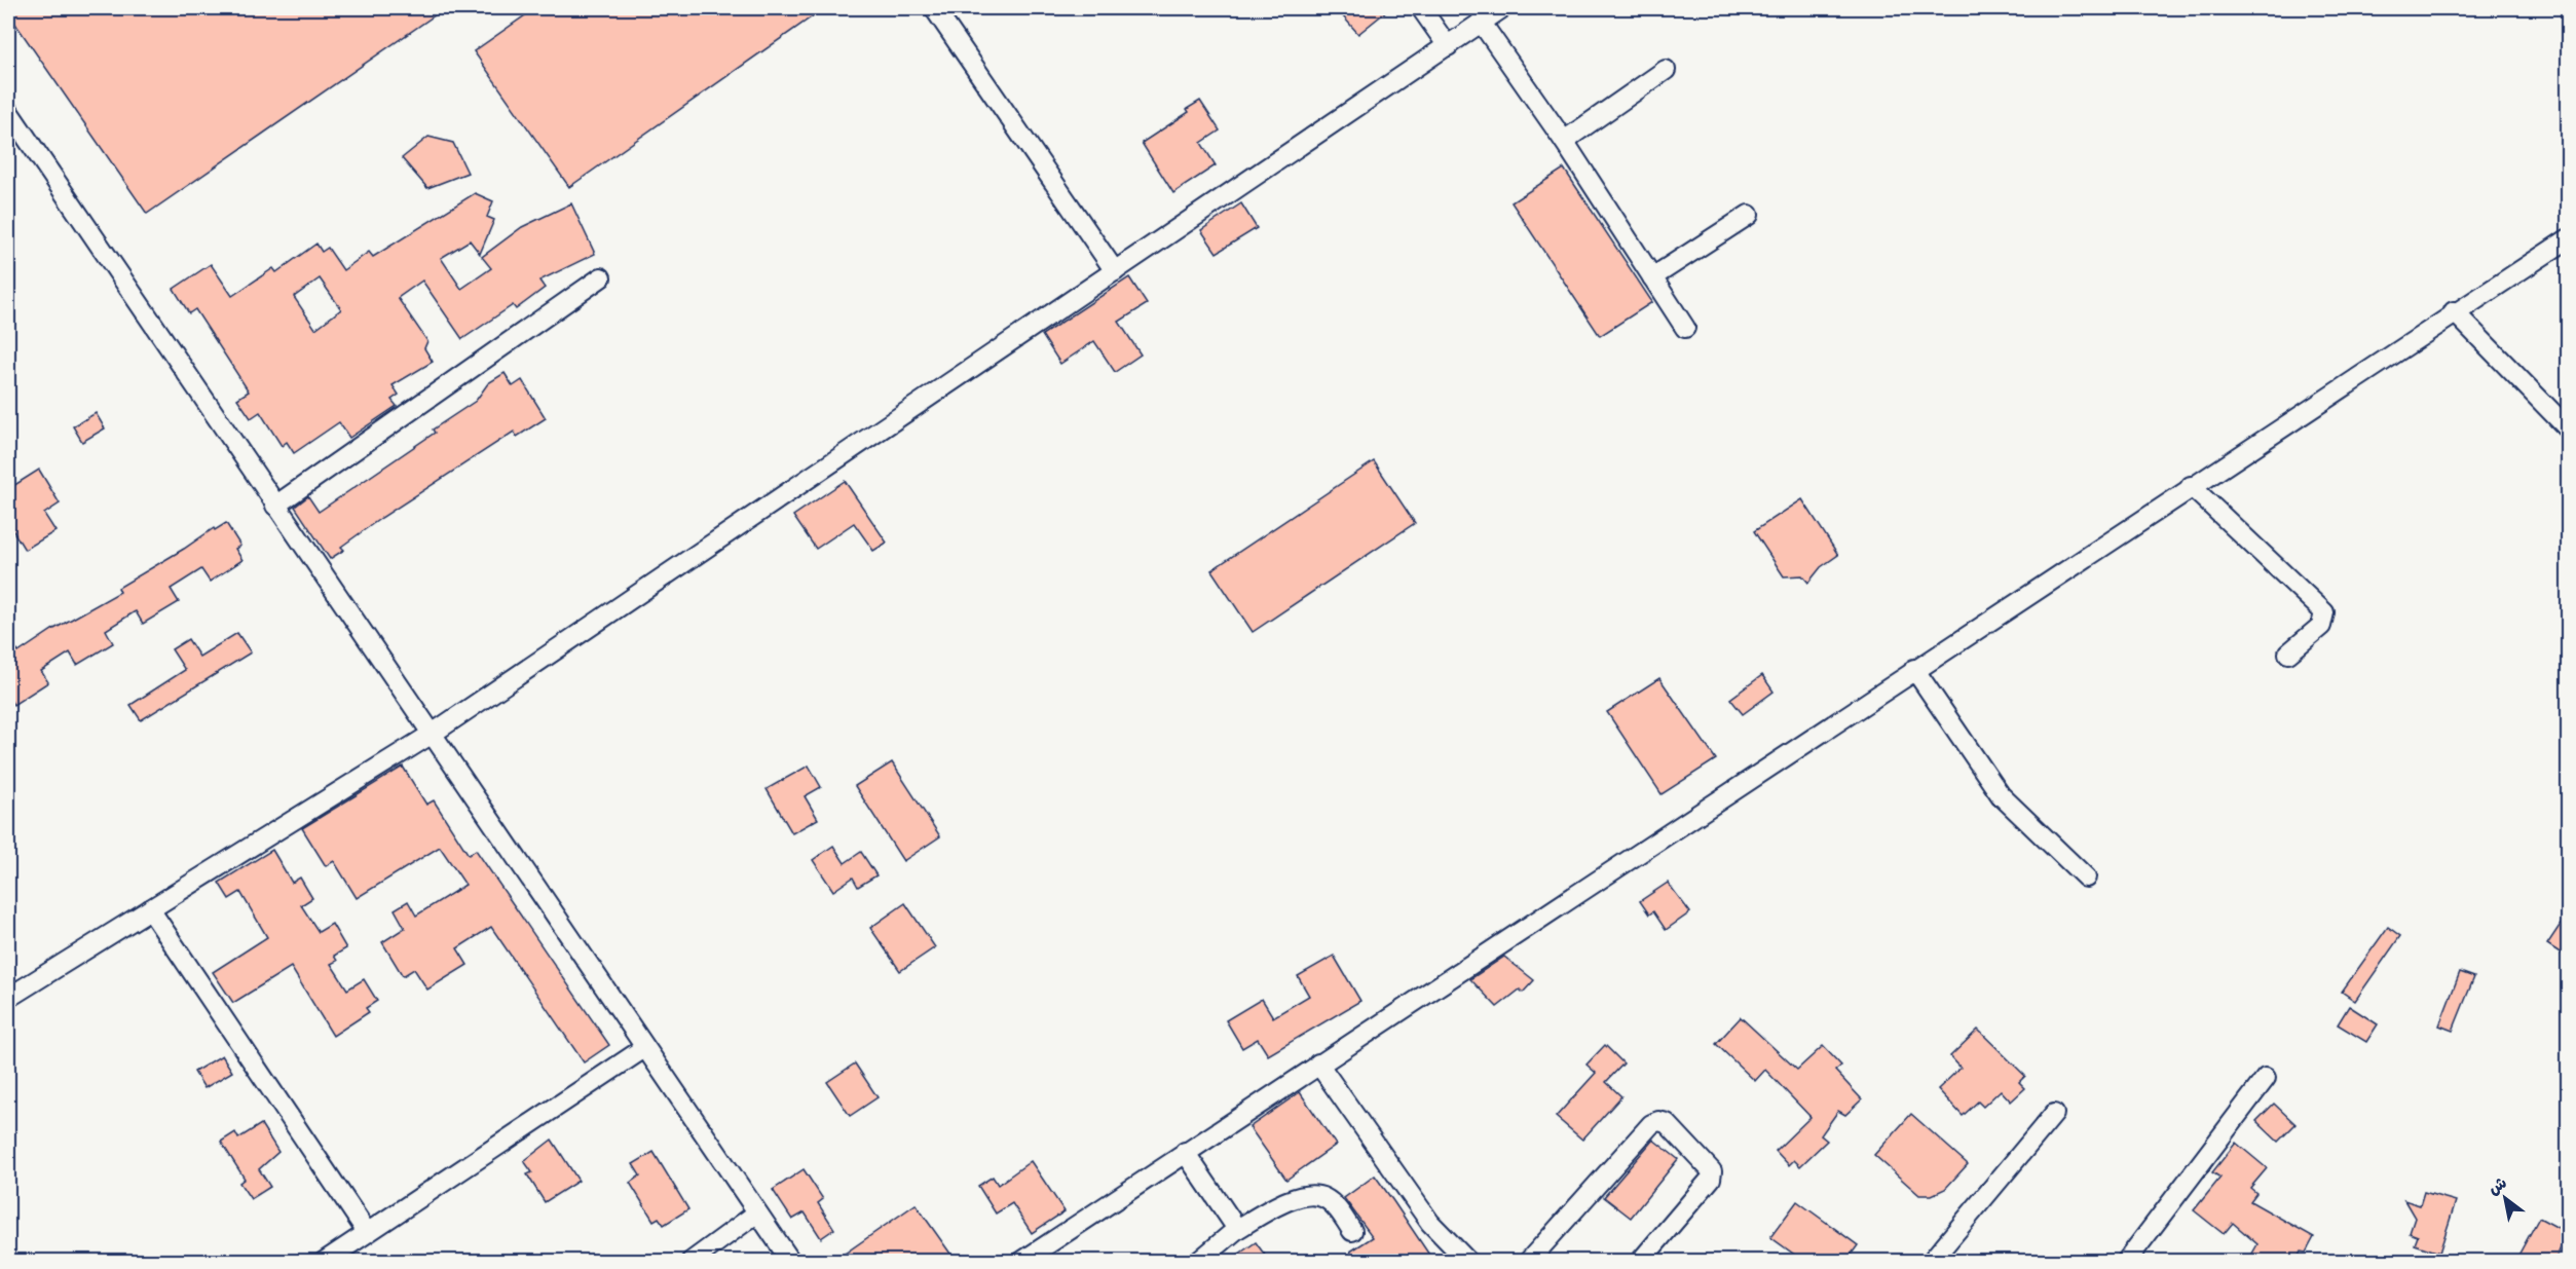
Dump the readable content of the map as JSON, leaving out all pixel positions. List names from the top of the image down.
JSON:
{
  "north": "top left"
}
